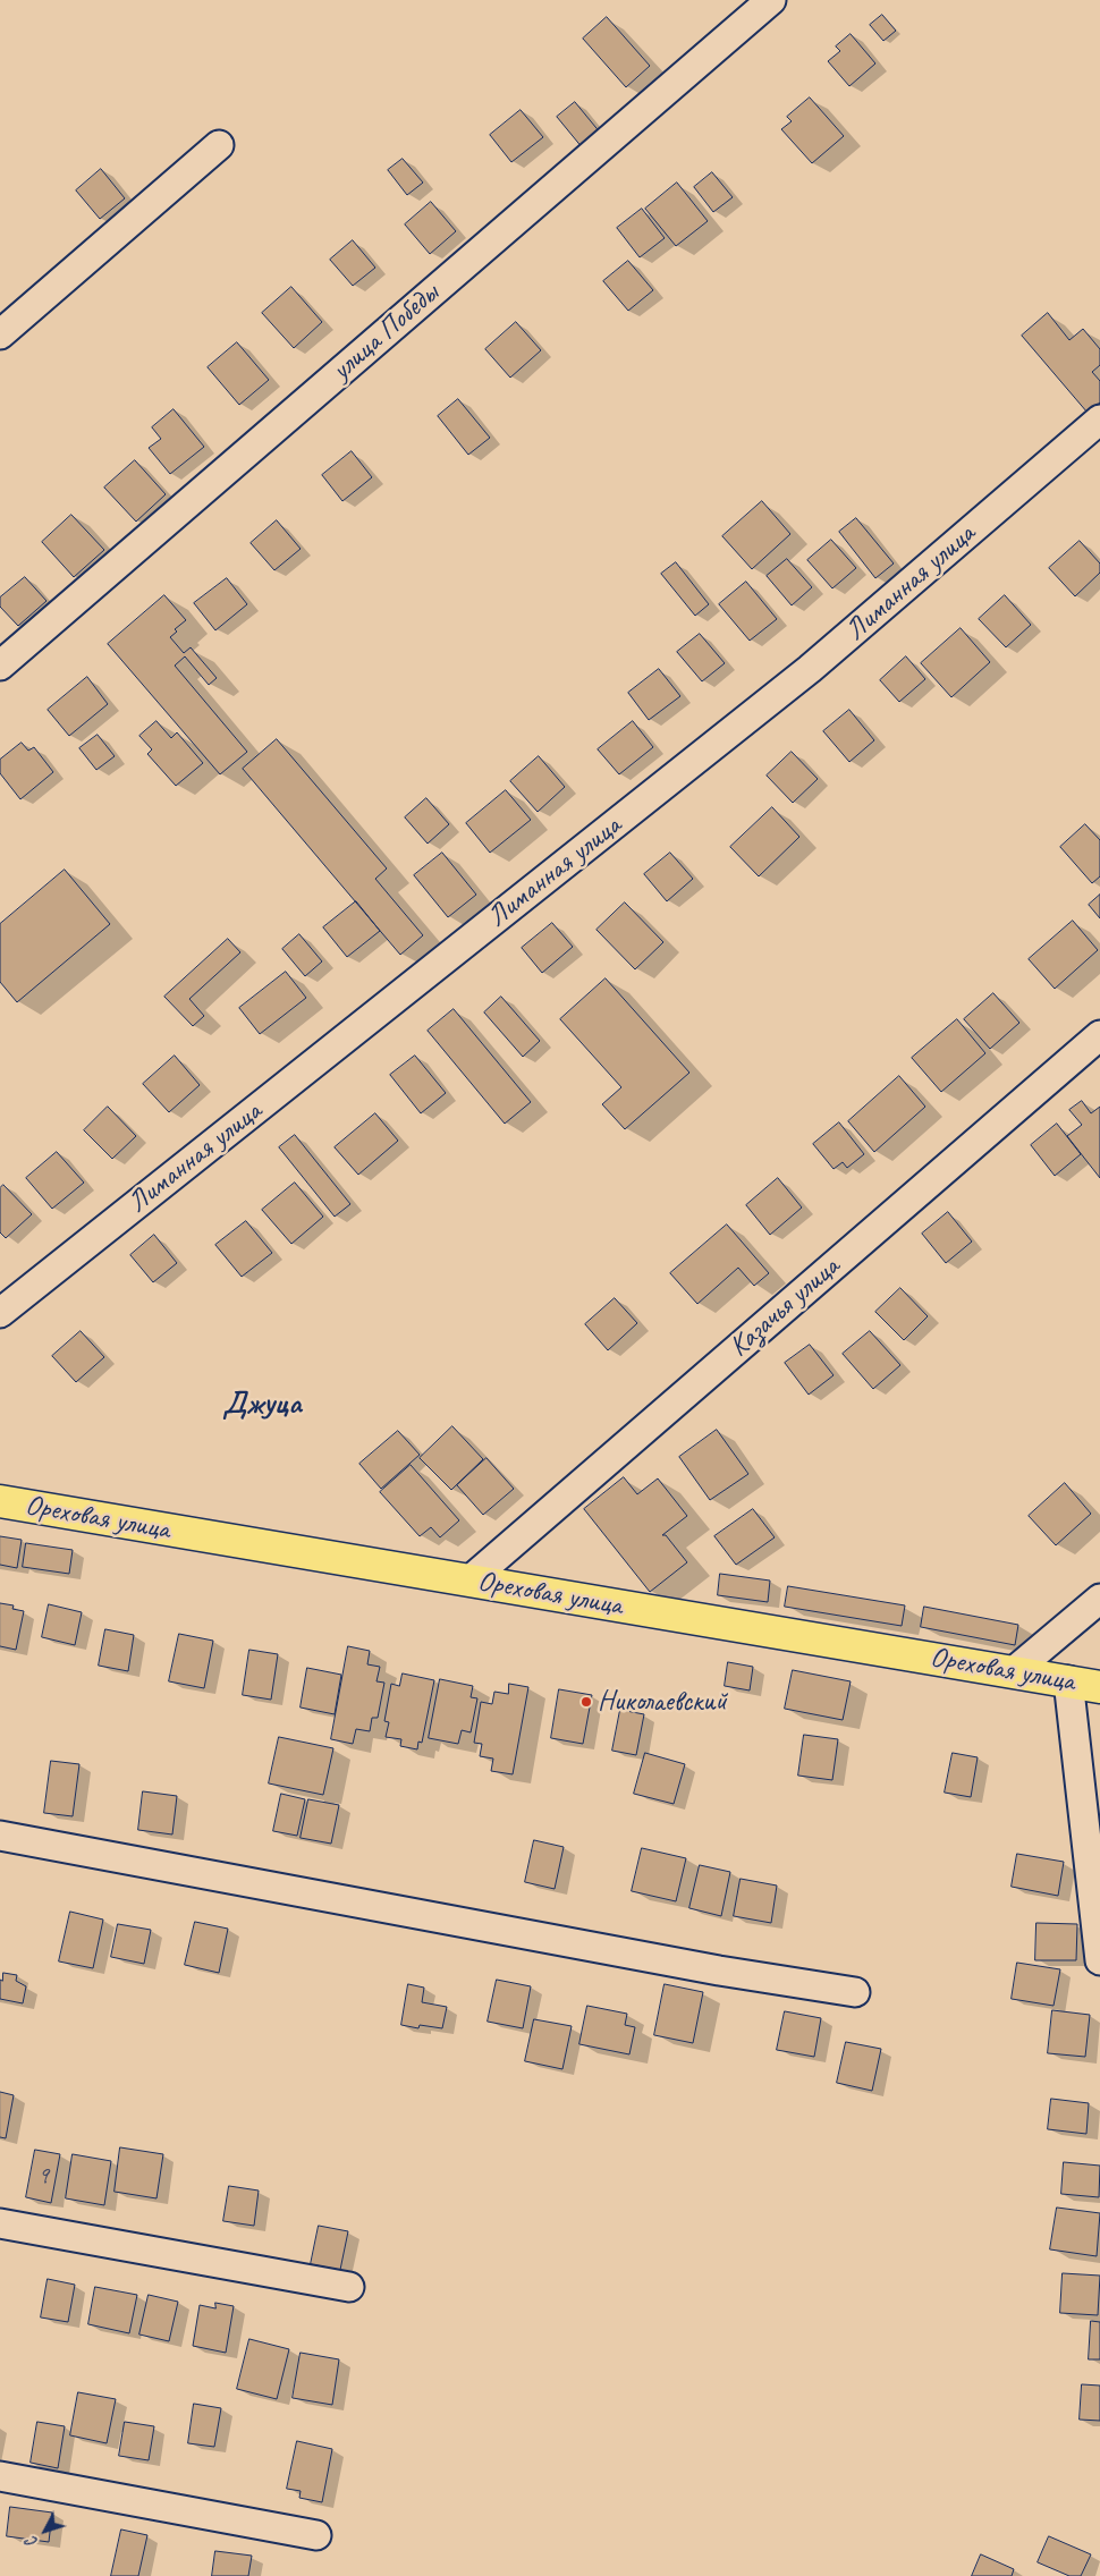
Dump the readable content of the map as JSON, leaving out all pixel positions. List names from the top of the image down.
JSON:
{
  "streets": {
    "main road": ["Ореховая улица"],
    "street": ["улица Победы", "Лиманная улица", "Казачья улица"]
  },
  "crossings": [
    ["Казачья улица", "Ореховая улица"]
  ],
  "districts": ["Джуца"],
  "places": ["Николаевский"],
  "house_numbers": ["9"],
  "north": "bottom left"
}
